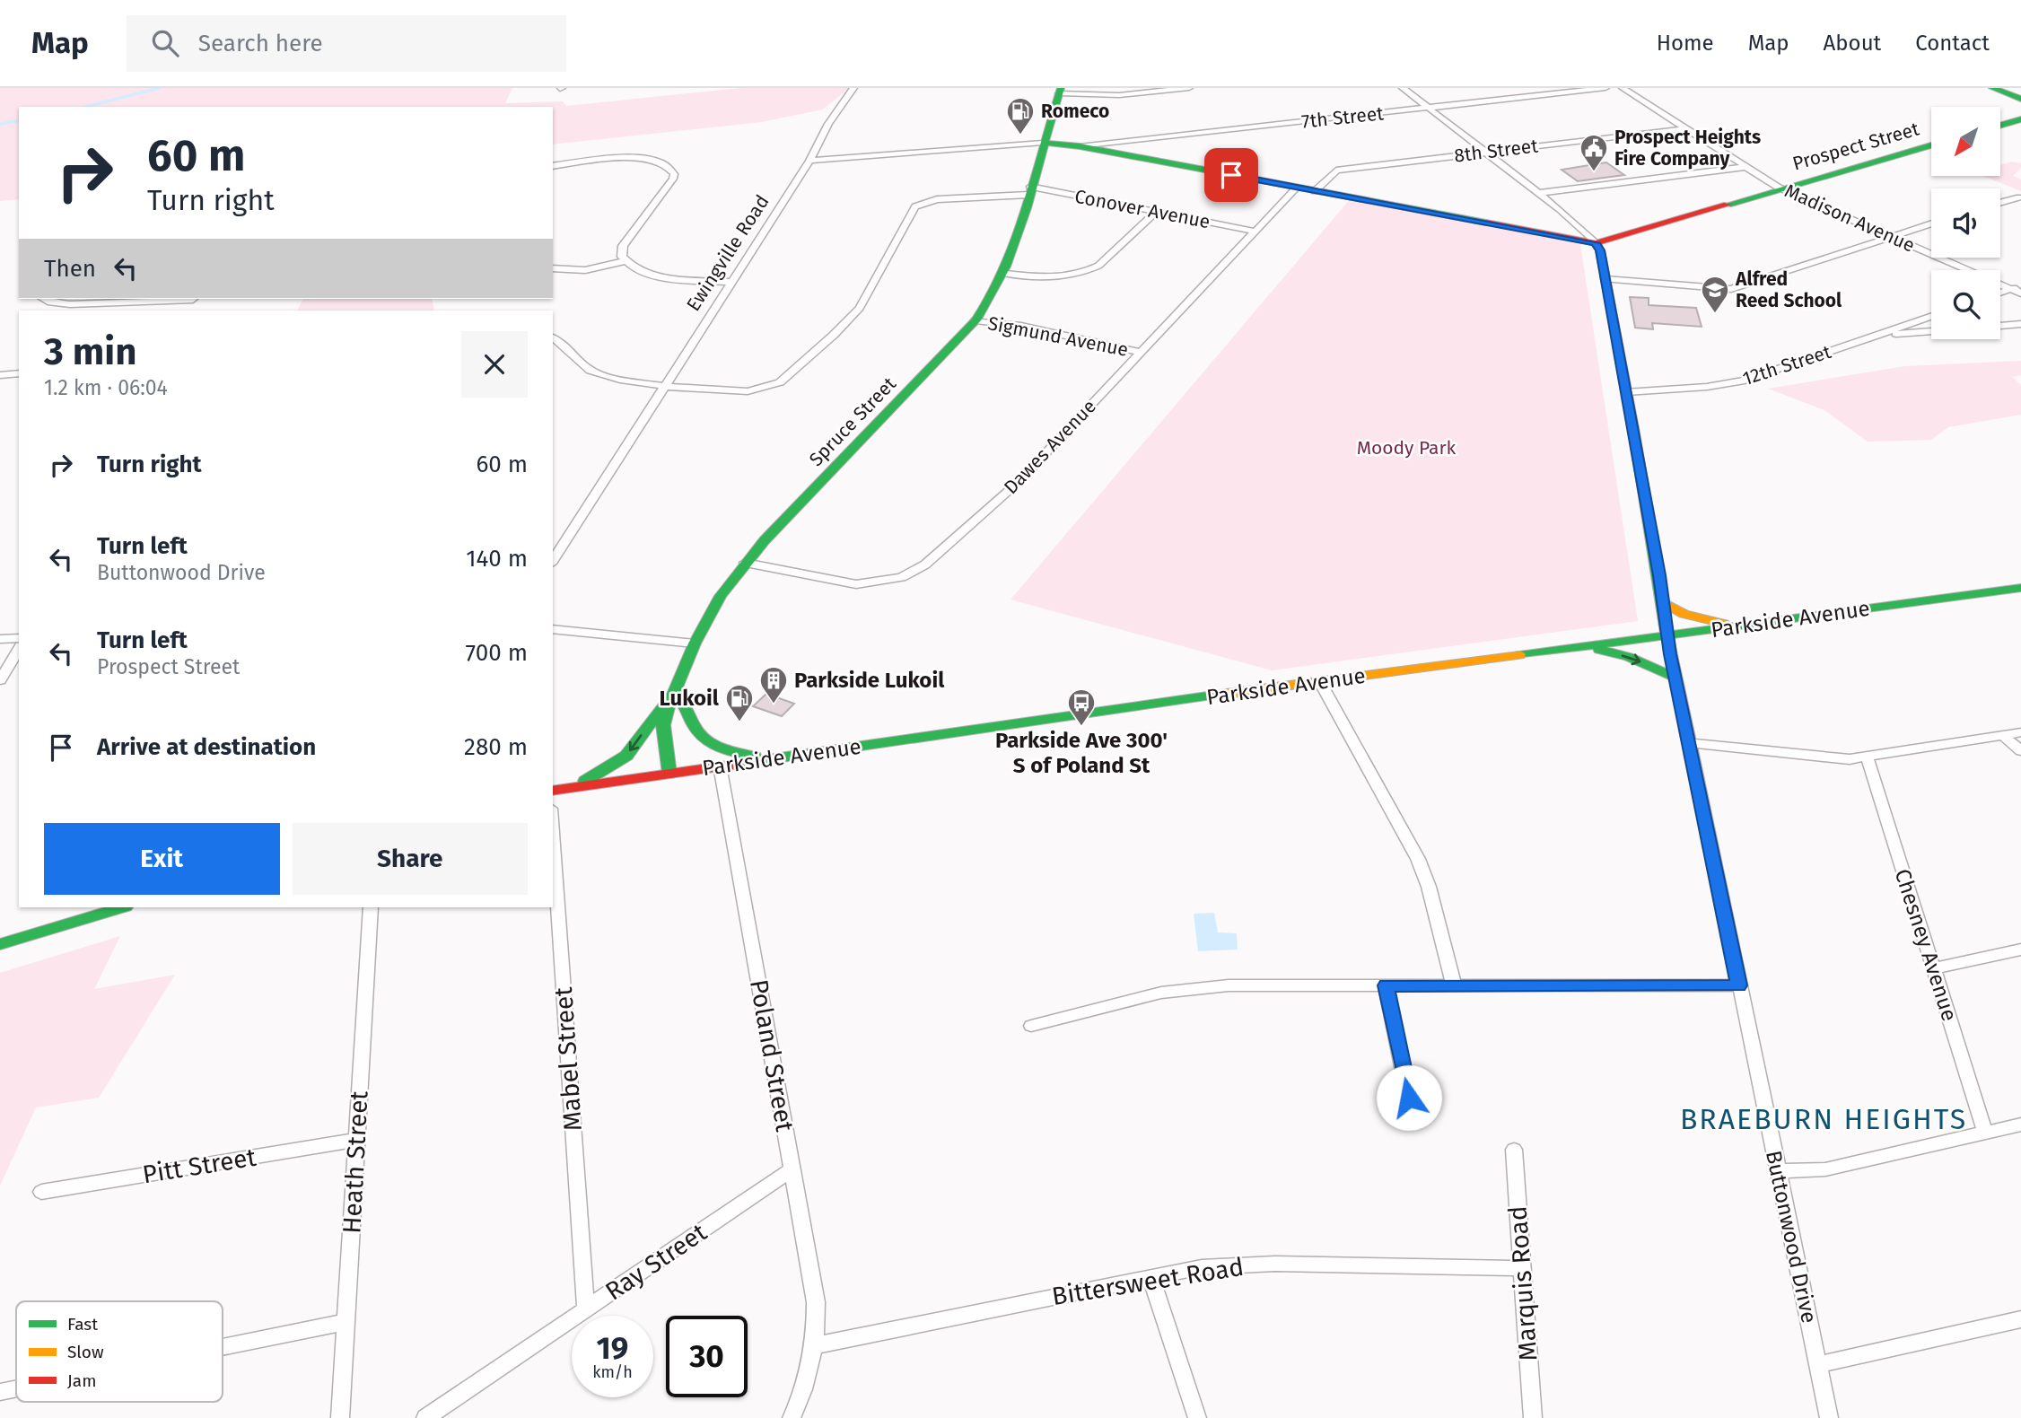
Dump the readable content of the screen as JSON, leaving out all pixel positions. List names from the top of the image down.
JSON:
{
  "streets": {
    "street": [
      "7th Street",
      "Prospect Street",
      "8th Street",
      "Conover Avenue",
      "Madison Avenue",
      "Ewingville Road",
      "Sigmund Avenue",
      "12th Street",
      "Spruce Street",
      "Dawes Avenue",
      "Parkside Avenue",
      "Chesney Avenue",
      "Poland Street",
      "Mabel Street",
      "Heath Street",
      "Pitt Street",
      "Buttonwood Drive",
      "Ray Street",
      "Bittersweet Road",
      "Marquis Road"
    ]
  },
  "crossings": [
    ["7th Street", "Prospect Street"],
    ["Prospect Street", "8th Street"],
    ["Prospect Street", "Madison Avenue"],
    ["Prospect Street", "Spruce Street"],
    ["Prospect Street", "Dawes Avenue"],
    ["Prospect Street", "Buttonwood Drive"],
    ["8th Street", "Madison Avenue"],
    ["Conover Avenue", "Ewingville Road"],
    ["Conover Avenue", "Spruce Street"],
    ["Conover Avenue", "Dawes Avenue"],
    ["Sigmund Avenue", "Spruce Street"],
    ["Sigmund Avenue", "Dawes Avenue"],
    ["12th Street", "Buttonwood Drive"],
    ["Spruce Street", "Dawes Avenue"],
    ["Spruce Street", "Parkside Avenue"],
    ["Parkside Avenue", "Poland Street"],
    ["Parkside Avenue", "Buttonwood Drive"],
    ["Poland Street", "Ray Street"],
    ["Poland Street", "Bittersweet Road"],
    ["Mabel Street", "Ray Street"],
    ["Heath Street", "Pitt Street"],
    ["Bittersweet Road", "Marquis Road"]
  ],
  "districts": ["BRAEBURN HEIGHTS"],
  "parks": ["Moody Park"],
  "places": {
    "fuel station": ["Romeco", "Lukoil"],
    "public building": ["Prospect Heights Fire Company"],
    "school or university": ["Alfred Reed School"],
    "building": ["Parkside Lukoil"],
    "bus stop": ["Parkside Ave 300' S of Poland St"]
  },
  "legend": ["Fast", "Slow", "Jam"],
  "north": "bottom left",
  "page": {
    "header": "Map",
    "search": "Search here",
    "nav": [
      "Home",
      "Map",
      "About",
      "Contact"
    ],
    "turn": ["60 m", "Turn right"],
    "then": "Then",
    "heading": ["3 min", "1.2 km · 06:04"],
    "list": [
      {
        "name": "Turn right",
        "value": "60 m"
      },
      {
        "name": "Turn left",
        "note": "Buttonwood Drive",
        "value": "140 m"
      },
      {
        "name": "Turn left",
        "note": "Prospect Street",
        "value": "700 m"
      },
      {
        "name": "Arrive at destination",
        "value": "280 m"
      }
    ],
    "buttons": ["Exit", "Share"],
    "speed": "19 km/h",
    "limit": "30"
  }
}
